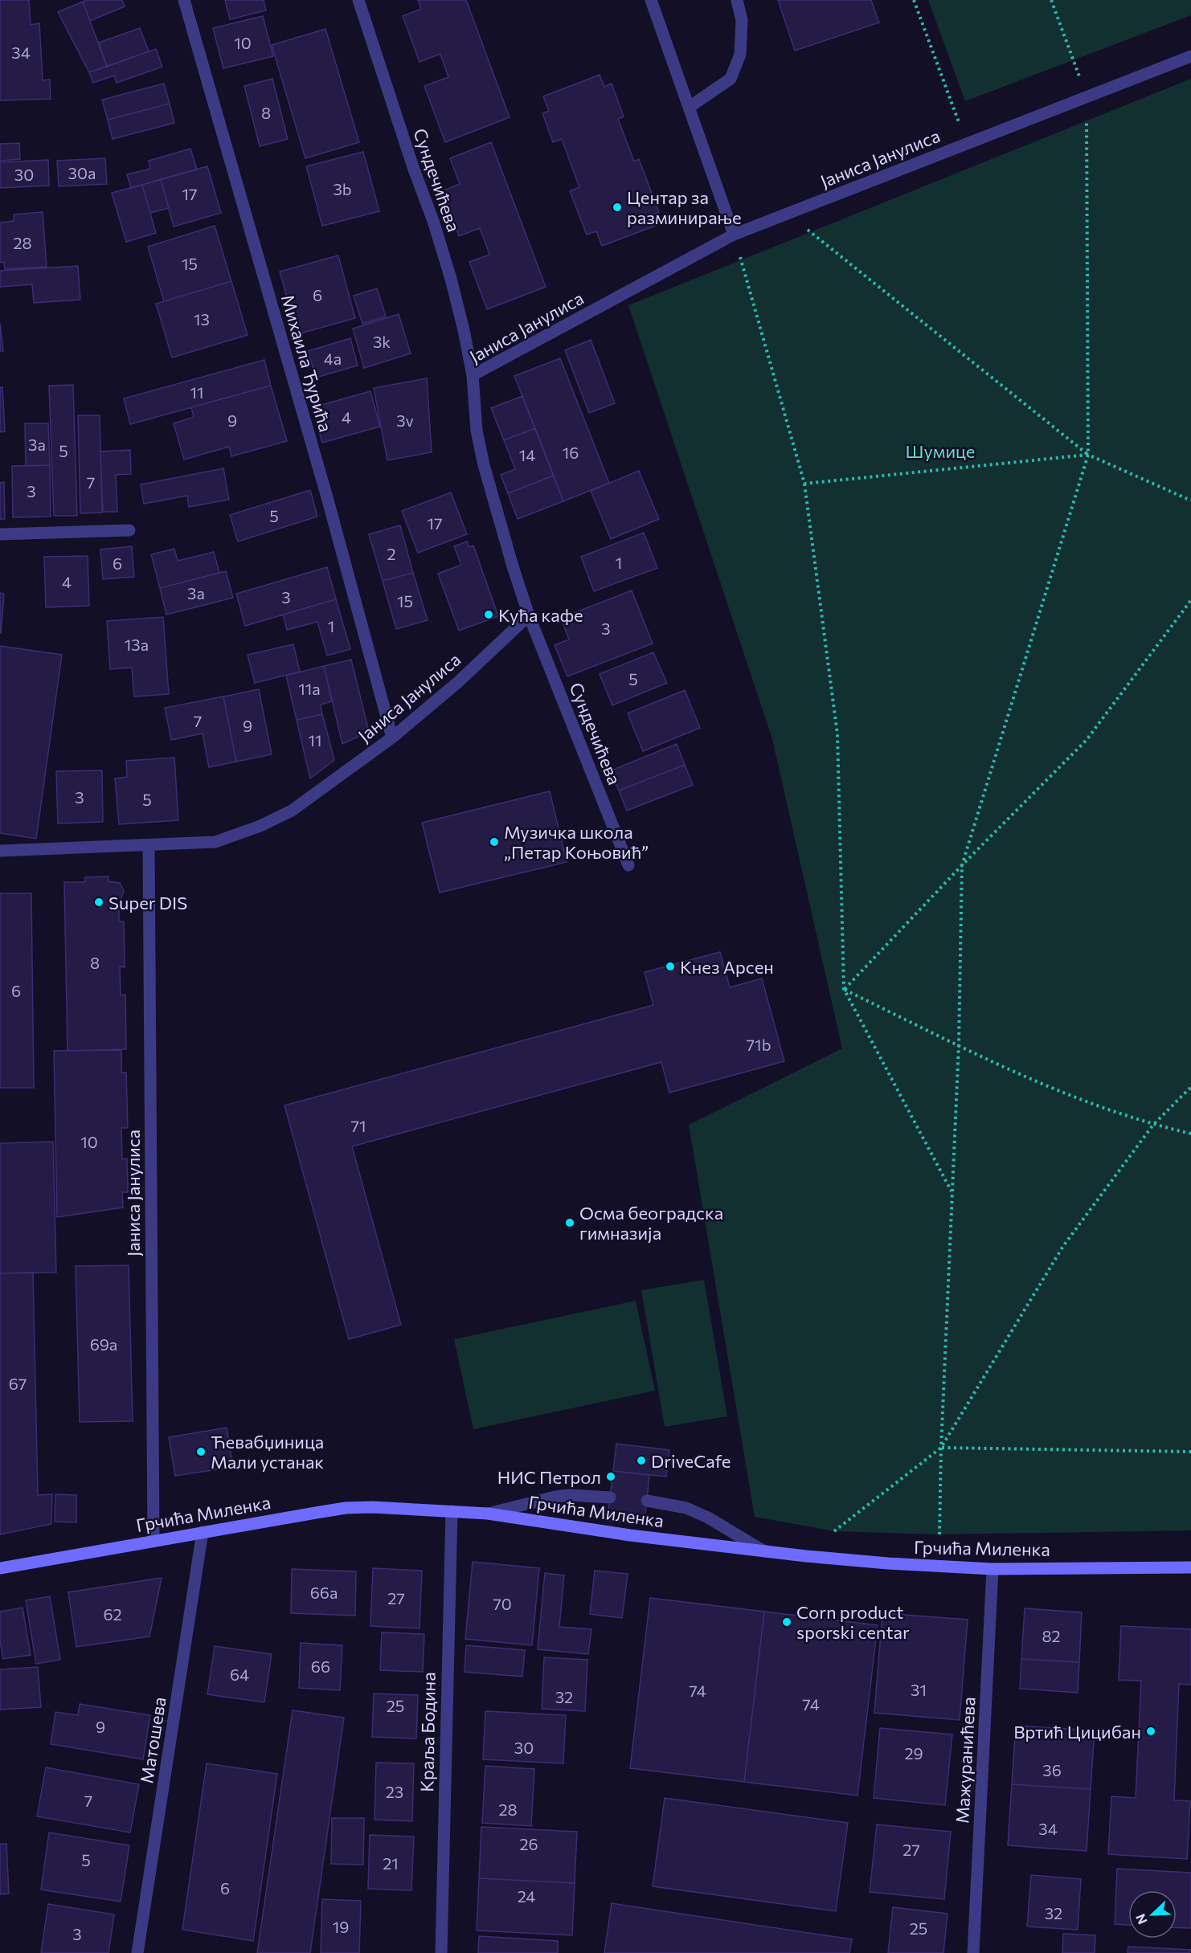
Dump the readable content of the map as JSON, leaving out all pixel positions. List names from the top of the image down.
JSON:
{
  "streets": {
    "street": [
      "Јаниса Јанулиса",
      "Сундечићева",
      "Михаила Ђурића",
      "Грчића Миленка",
      "Краља Бодина",
      "Матошева",
      "Мажуранићева"
    ]
  },
  "crossings": [
    ["Јаниса Јанулиса", "Сундечићева"],
    ["Јаниса Јанулиса", "Михаила Ђурића"],
    ["Јаниса Јанулиса", "Грчића Миленка"],
    ["Грчића Миленка", "Краља Бодина"],
    ["Грчића Миленка", "Матошева"],
    ["Грчића Миленка", "Мажуранићева"]
  ],
  "parks": ["Шумице"],
  "places": [
    "Центар за разминирање",
    "Кућа кафе",
    "Музичка школа „Петар Коњовић”",
    "Super DIS",
    "Кнез Арсен",
    "Осма београдска гимназија",
    "Ћевабџиница Мали устанак",
    "DriveCafe",
    "НИС Петрол",
    "Corn product sporski centar",
    "Вртић Цицибан"
  ],
  "house_numbers": [
    "10",
    "34",
    "8",
    "30a",
    "30",
    "3b",
    "17",
    "28",
    "15",
    "6",
    "13",
    "3k",
    "4a",
    "11",
    "4",
    "9",
    "3v",
    "3a",
    "5",
    "16",
    "14",
    "7",
    "3",
    "5",
    "17",
    "2",
    "1",
    "6",
    "4",
    "3a",
    "3",
    "15",
    "1",
    "3",
    "13a",
    "5",
    "11a",
    "7",
    "9",
    "11",
    "3",
    "5",
    "8",
    "6",
    "71b",
    "71",
    "10",
    "69a",
    "67",
    "66a",
    "27",
    "70",
    "62",
    "82",
    "66",
    "64",
    "31",
    "74",
    "32",
    "74",
    "25",
    "9",
    "30",
    "29",
    "36",
    "23",
    "7",
    "28",
    "34",
    "26",
    "27",
    "5",
    "21",
    "6",
    "24",
    "32",
    "19",
    "25",
    "3"
  ],
  "north": "bottom left"
}
